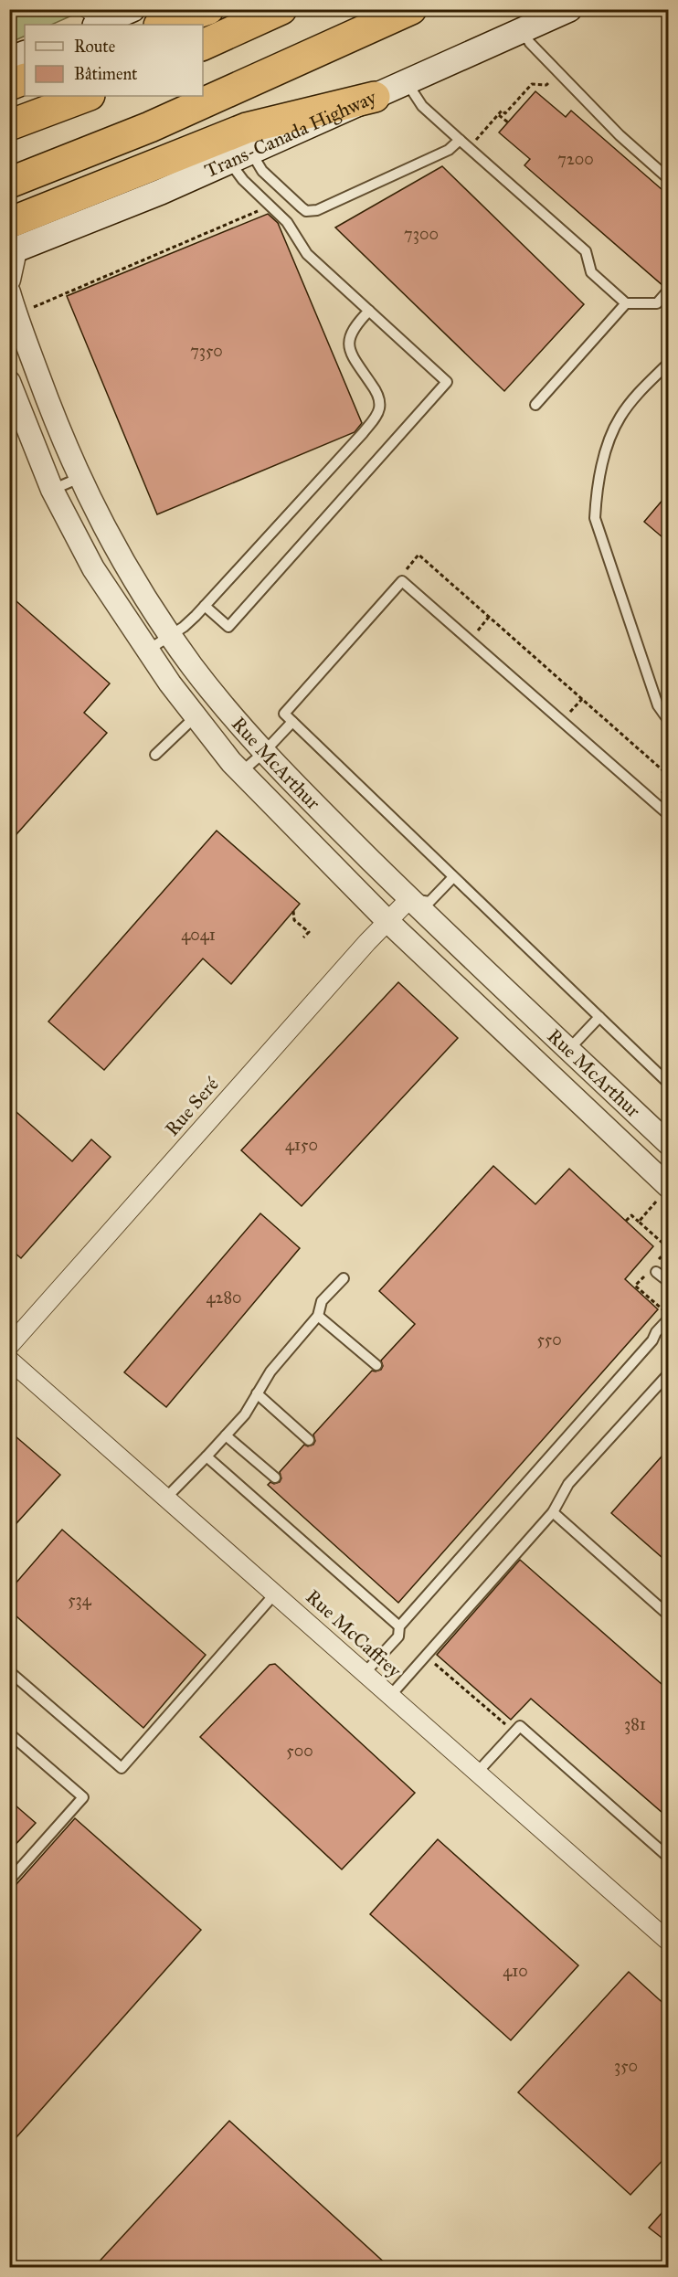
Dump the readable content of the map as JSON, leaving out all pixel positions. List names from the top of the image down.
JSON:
{
  "streets": {
    "main road": ["Trans-Canada Highway"],
    "street": ["Rue McArthur", "Rue Seré", "Rue McCaffrey"]
  },
  "crossings": [
    ["Rue McArthur", "Rue Seré"]
  ],
  "house_numbers": [
    "7200",
    "7300",
    "7350",
    "4041",
    "4150",
    "4280",
    "550",
    "534",
    "381",
    "500",
    "410",
    "350"
  ],
  "legend": ["Route", "Bâtiment"]
}
